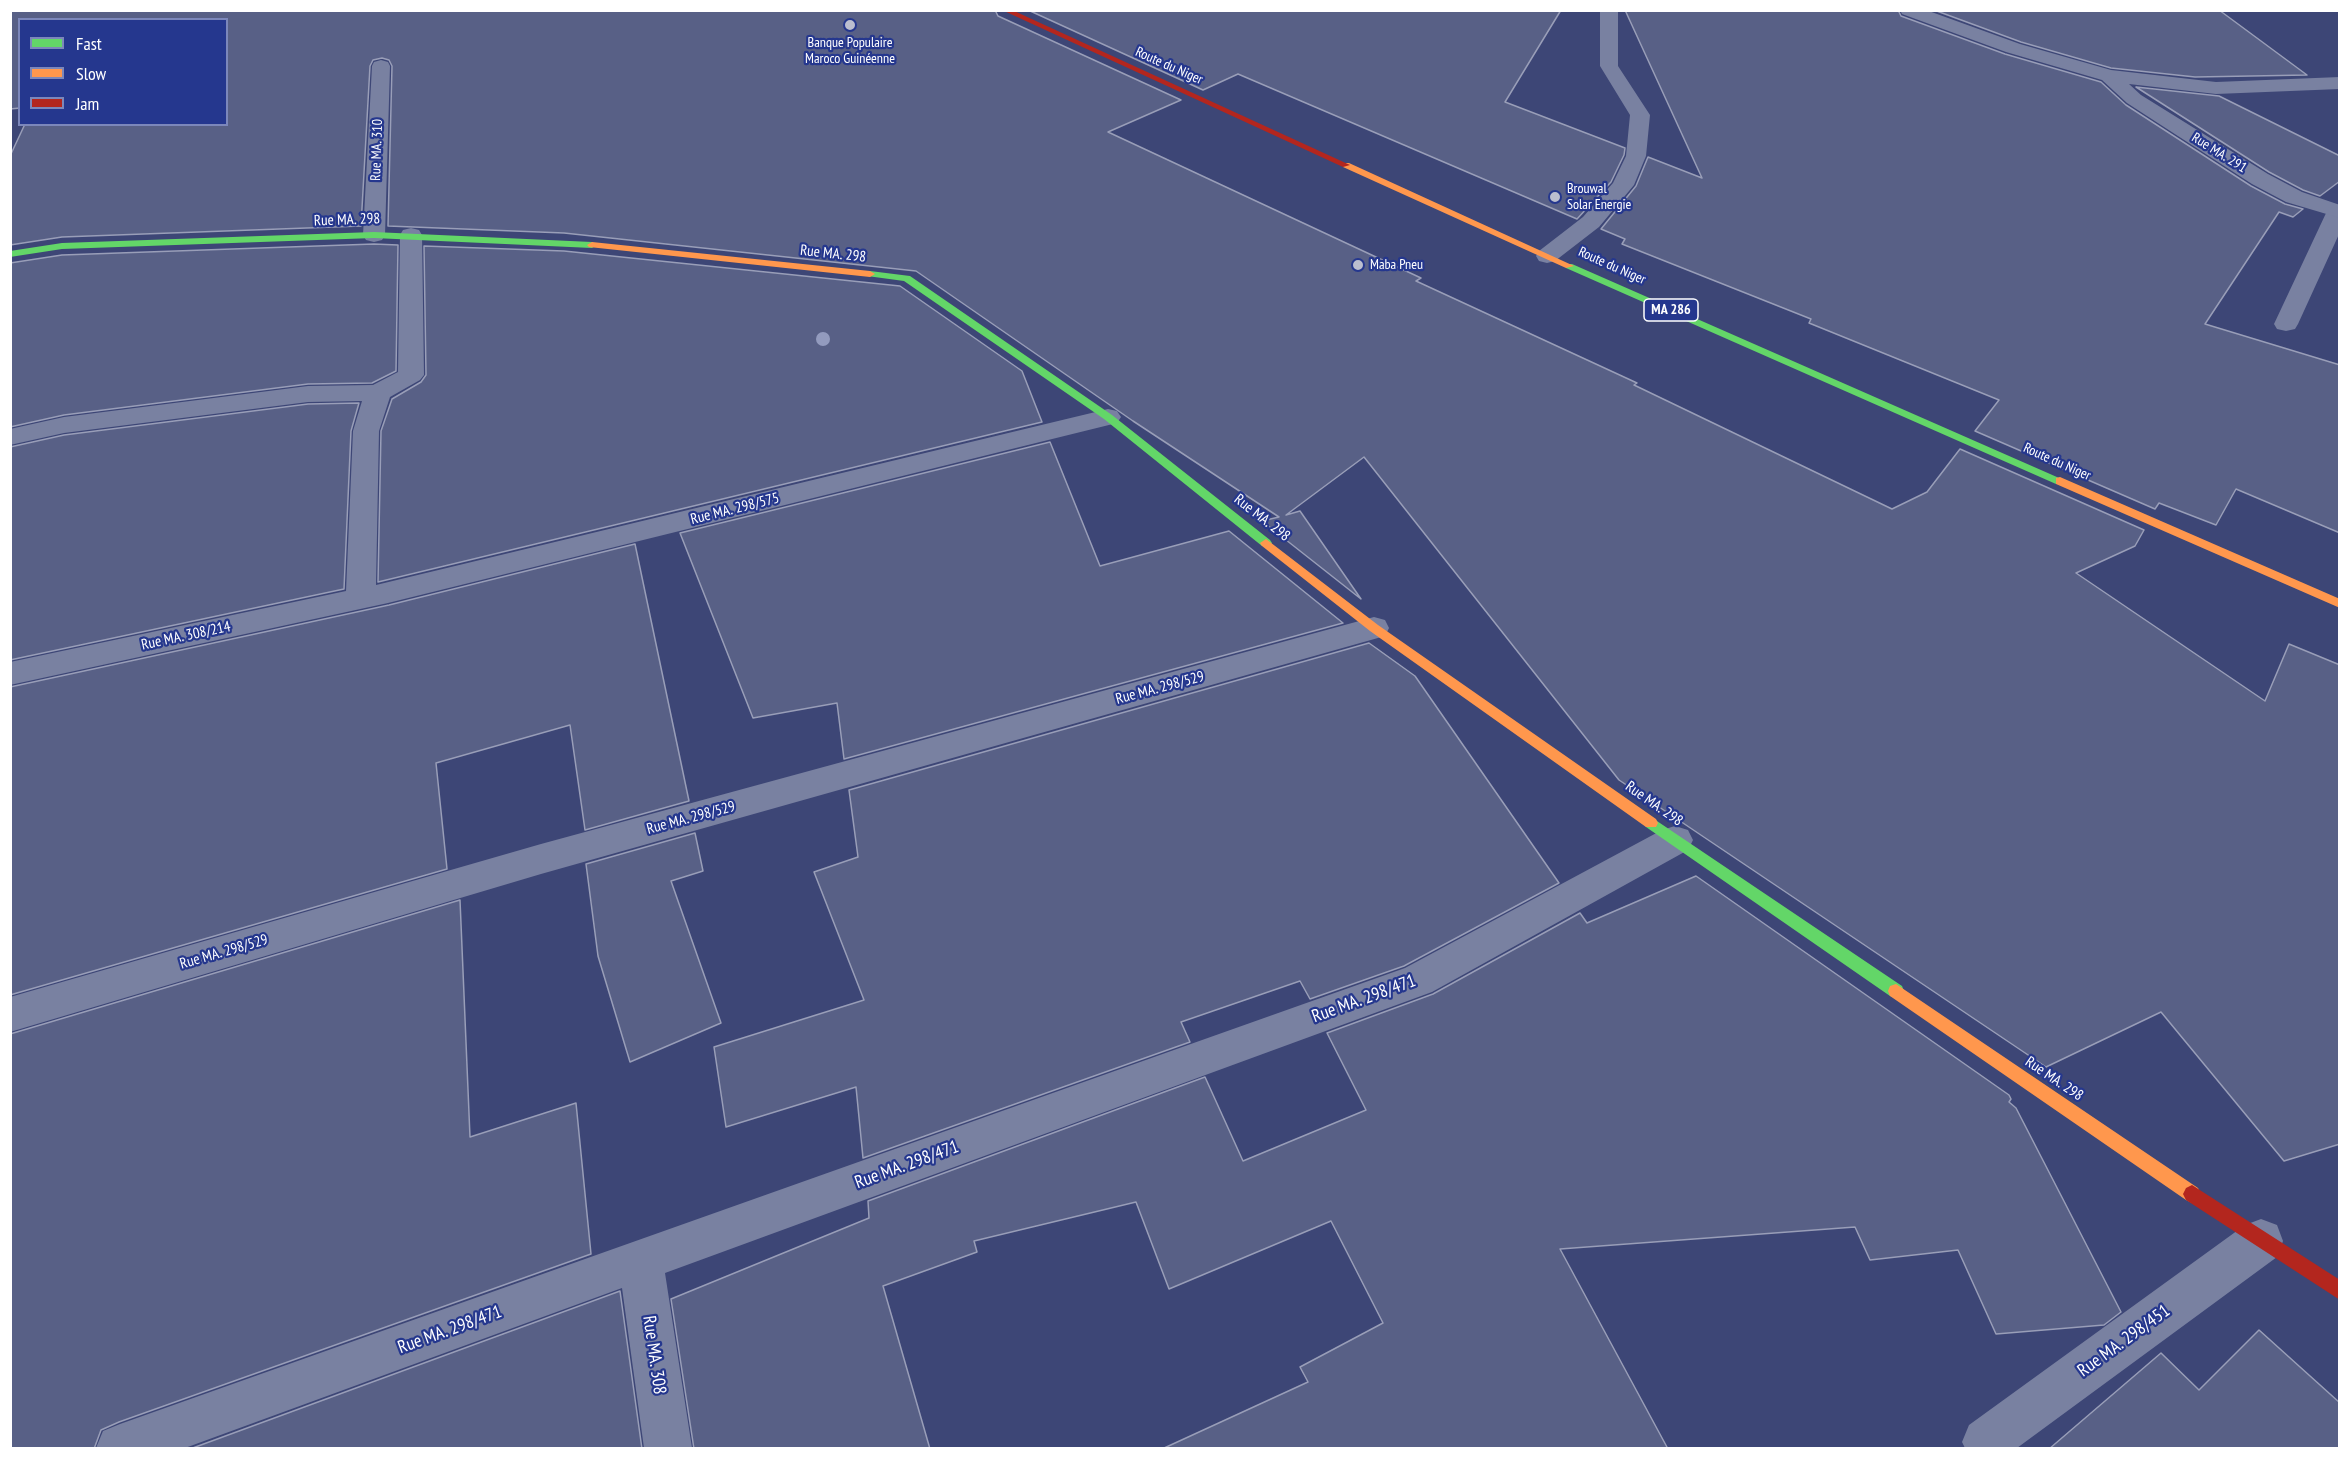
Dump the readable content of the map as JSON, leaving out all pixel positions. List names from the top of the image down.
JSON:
{
  "streets": {
    "street": [
      "Route du Niger",
      "Rue MA. 310",
      "Rue MA. 291",
      "Rue MA. 298",
      "MA 286",
      "Rue MA. 298/575",
      "Rue MA. 308/214",
      "Rue MA. 298/529",
      "Rue MA. 298/471",
      "Rue MA. 298/451",
      "Rue MA. 308"
    ]
  },
  "crossings": [
    ["Rue MA. 310", "Rue MA. 298"],
    ["Rue MA. 298", "Rue MA. 298/575"],
    ["Rue MA. 298", "Rue MA. 298/529"],
    ["Rue MA. 298", "Rue MA. 298/471"],
    ["Rue MA. 298", "Rue MA. 298/451"],
    ["Rue MA. 298/575", "Rue MA. 308/214"],
    ["Rue MA. 298/471", "Rue MA. 308"]
  ],
  "places": ["Banque Populaire Maroco Guinéenne", "Brouwal Solar Energie", "Maba Pneu"],
  "legend": ["Fast", "Slow", "Jam"]
}
